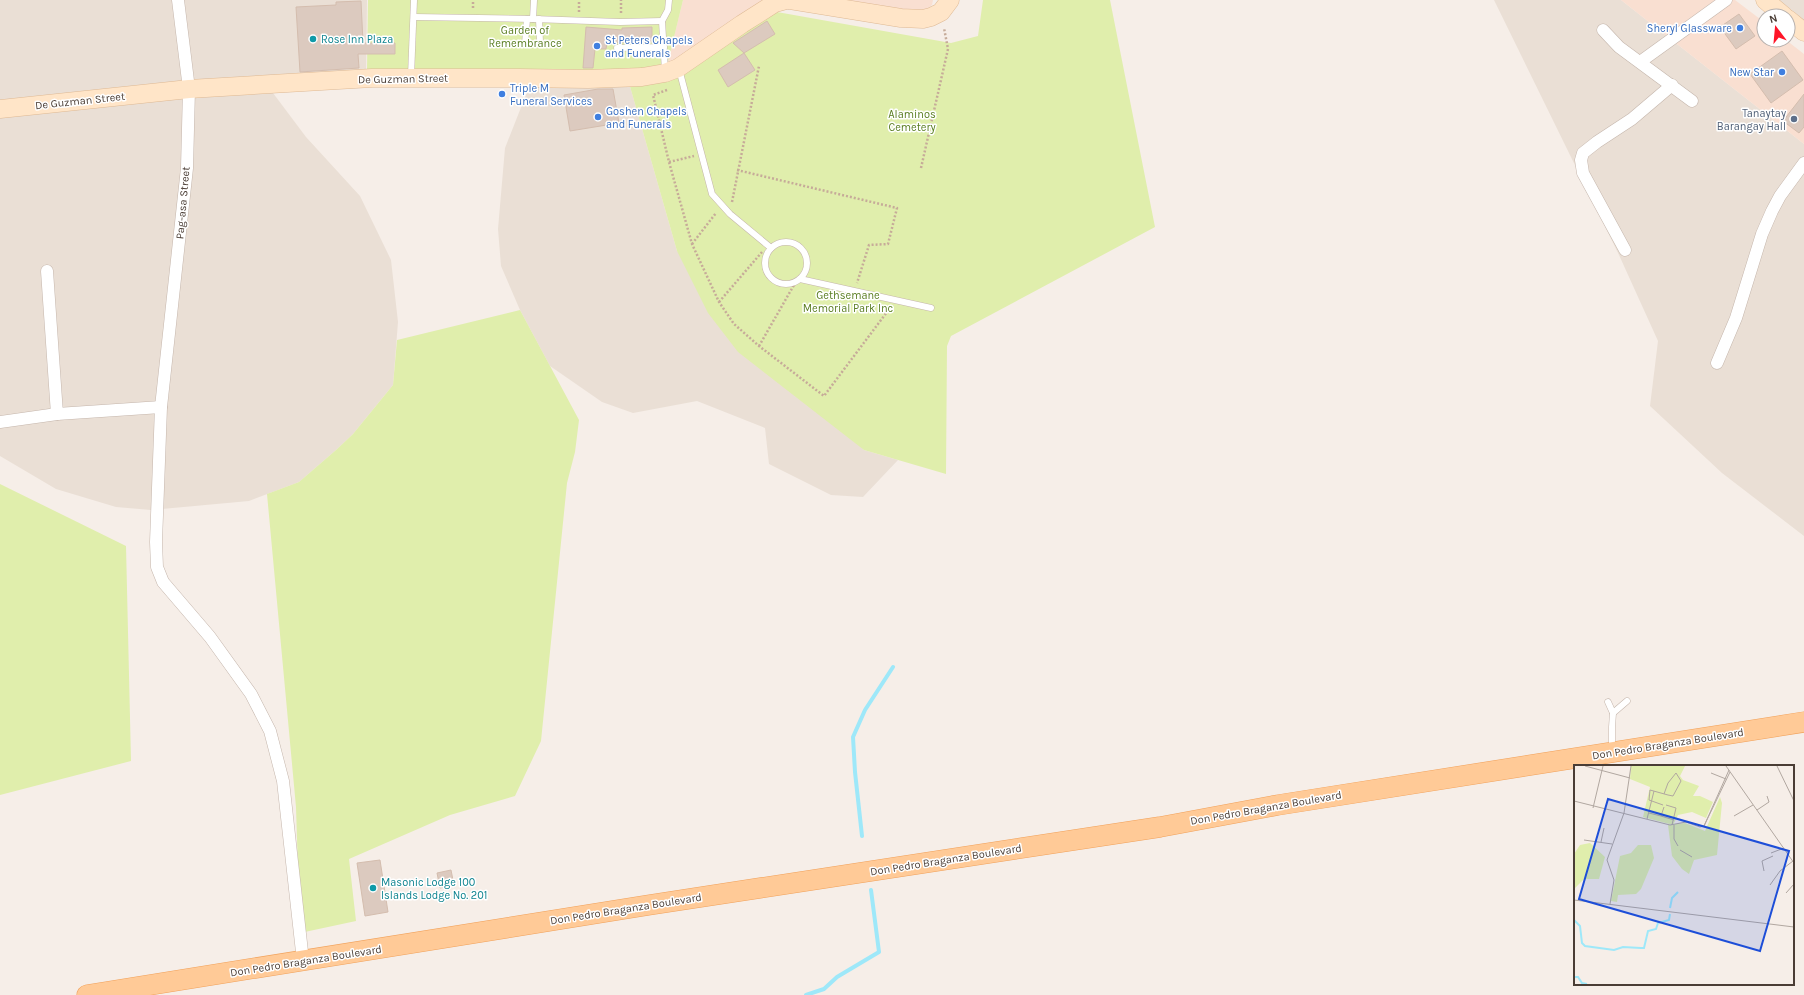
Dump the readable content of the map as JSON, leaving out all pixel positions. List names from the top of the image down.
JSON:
{
  "streets": {
    "main road": ["Don Pedro Braganza Boulevard"],
    "street": ["De Guzman Street", "Pag-asa Street"]
  },
  "crossings": [
    ["De Guzman Street", "Pag-asa Street"],
    ["Pag-asa Street", "Don Pedro Braganza Boulevard"]
  ],
  "parks": ["Garden of Remembrance", "Alaminos Cemetery", "Gethsemane Memorial Park Inc"],
  "places": [
    "Sheryl Glassware",
    "Rose Inn Plaza",
    "St Peters Chapels and Funerals",
    "New Star",
    "Triple M Funeral Services",
    "Goshen Chapels and Funerals",
    "Tanaytay Barangay Hall",
    "Masonic Lodge 100 Islands Lodge No. 201"
  ],
  "north": "top"
}
